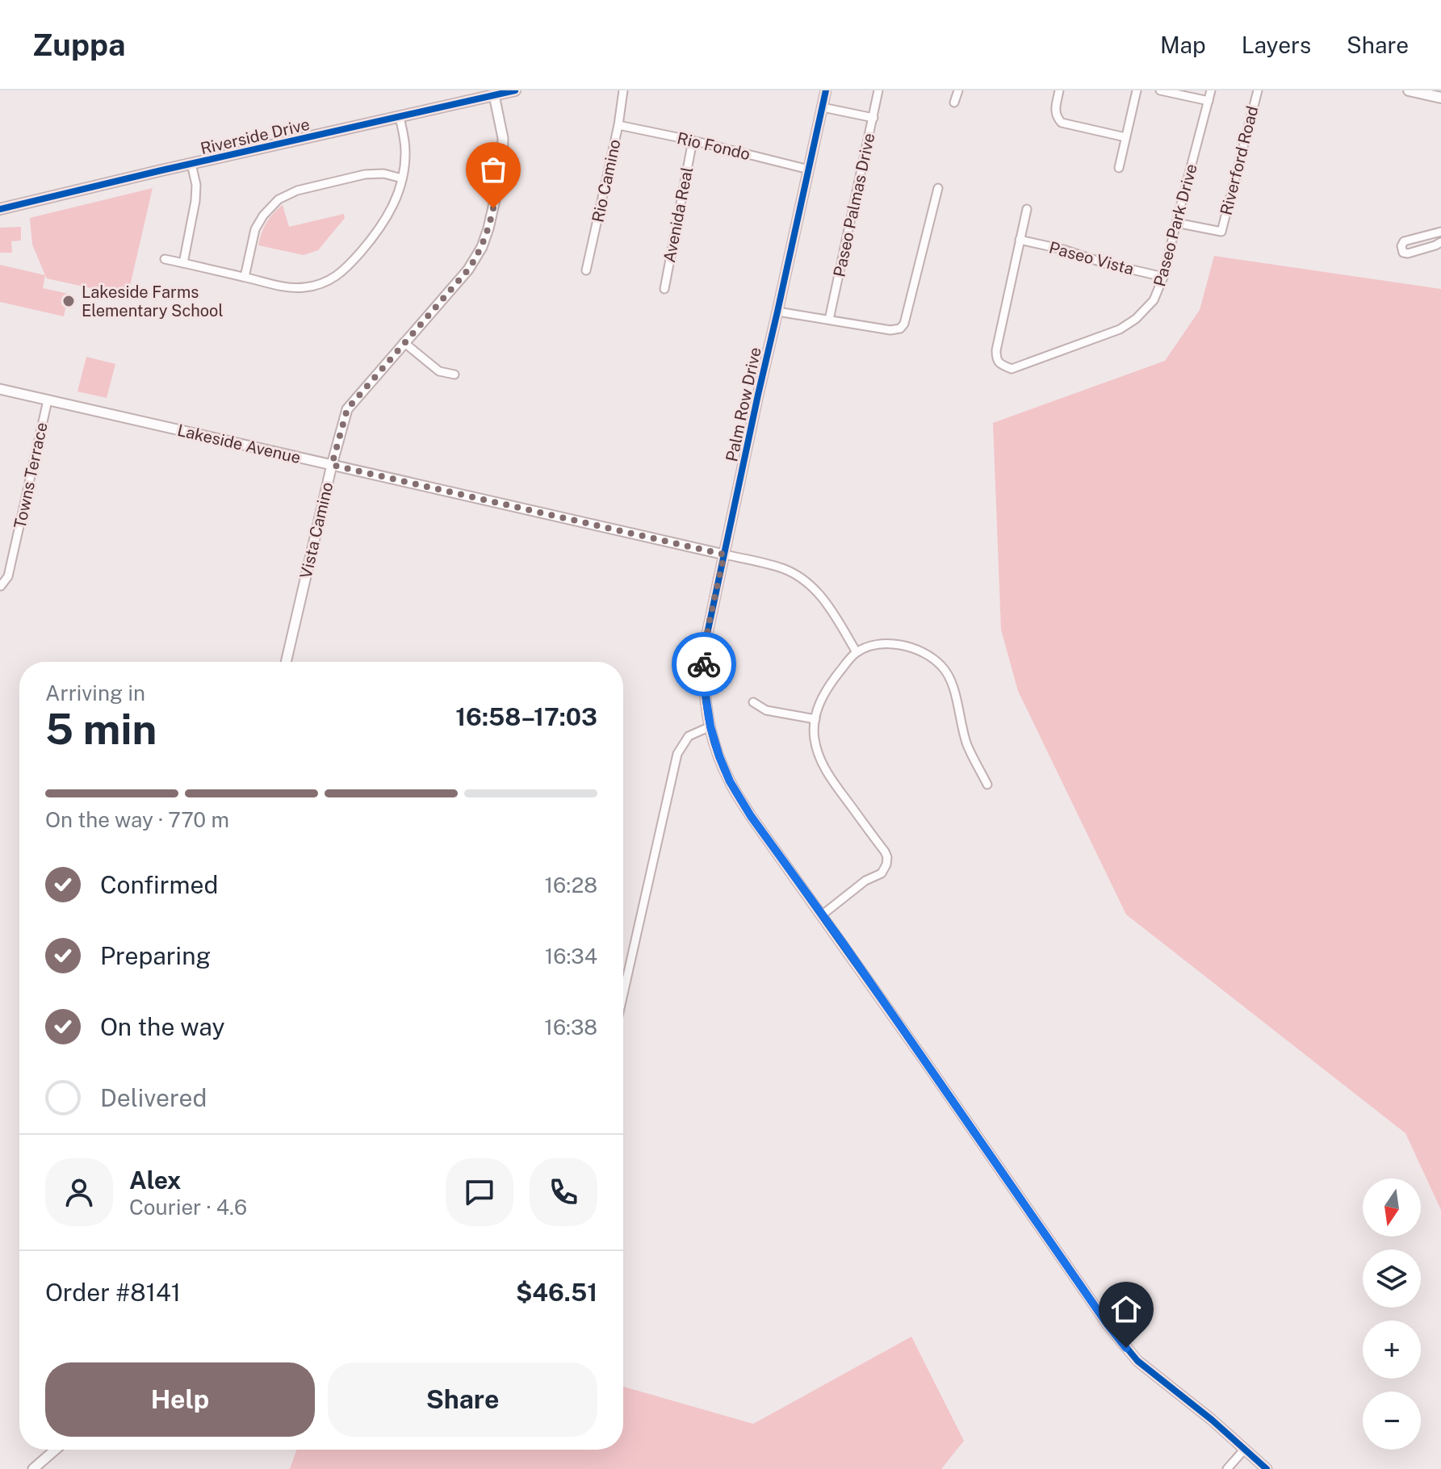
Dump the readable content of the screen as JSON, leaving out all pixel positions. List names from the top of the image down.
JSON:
{
  "streets": {
    "main road": ["Riverside Drive"],
    "street": [
      "Rio Fondo",
      "Riverford Road",
      "Rio Camino",
      "Paseo Palmas Drive",
      "Avenida Real",
      "Paseo Park Drive",
      "Paseo Vista",
      "Palm Row Drive",
      "Lakeside Avenue",
      "Towns Terrace",
      "Vista Camino"
    ]
  },
  "crossings": [
    ["Riverside Drive", "Vista Camino"],
    ["Rio Fondo", "Rio Camino"],
    ["Rio Fondo", "Avenida Real"],
    ["Rio Fondo", "Palm Row Drive"],
    ["Riverford Road", "Paseo Park Drive"],
    ["Paseo Park Drive", "Paseo Vista"],
    ["Palm Row Drive", "Lakeside Avenue"],
    ["Lakeside Avenue", "Towns Terrace"],
    ["Lakeside Avenue", "Vista Camino"]
  ],
  "places": ["Lakeside Farms Elementary School"],
  "north": "bottom",
  "page": {
    "header": "Zuppa",
    "nav": ["Map", "Layers", "Share"],
    "heading": ["5 min", "Arriving in", "16:58–17:03"],
    "panel": [
      "Alex",
      "Courier · 4.6",
      "Order #8141",
      "$46.51"
    ],
    "bar": "On the way · 770 m",
    "list": [
      ["Confirmed", "16:28"],
      ["Preparing", "16:34"],
      ["On the way", "16:38"],
      "Delivered"
    ],
    "map_buttons": ["+", "−"],
    "buttons": ["Help", "Share"]
  }
}
